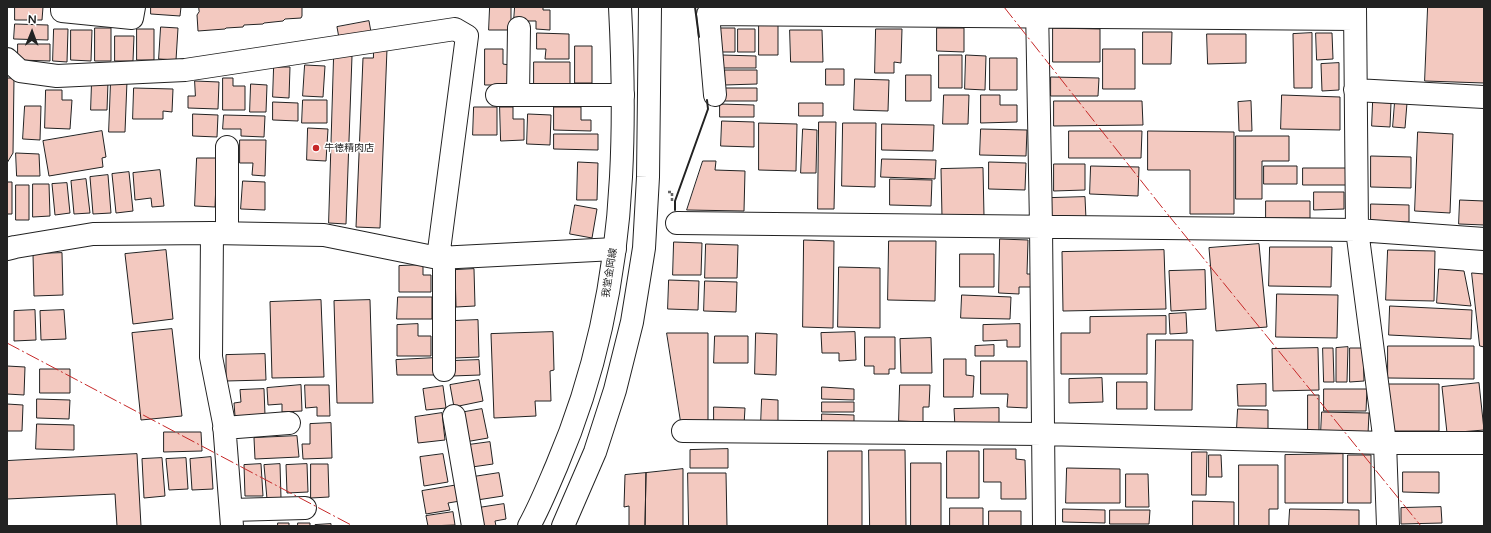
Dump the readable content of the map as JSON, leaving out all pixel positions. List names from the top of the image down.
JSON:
{
  "streets": {
    "street": ["我堂金岡線"]
  },
  "places": ["牛徳精肉店"],
  "north": "top"
}
